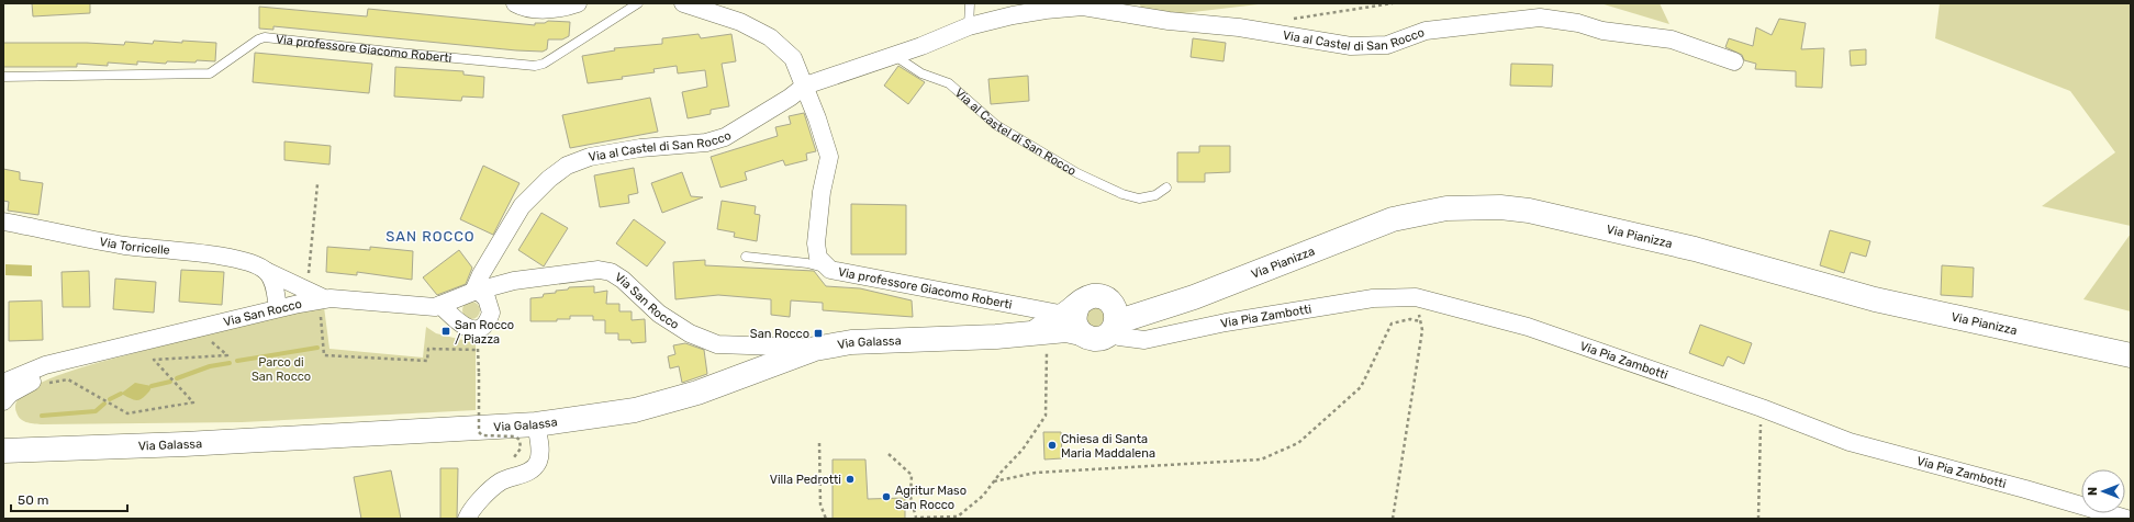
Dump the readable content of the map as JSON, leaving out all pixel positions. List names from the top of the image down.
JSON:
{
  "streets": {
    "main road": ["Via Pianizza", "Via Galassa"],
    "street": [
      "Via al Castel di San Rocco",
      "Via professore Giacomo Roberti",
      "Via Torricelle",
      "Via San Rocco",
      "Via Pia Zambotti"
    ]
  },
  "crossings": [
    ["Via al Castel di San Rocco", "Via professore Giacomo Roberti"],
    ["Via al Castel di San Rocco", "Via San Rocco"],
    ["Via professore Giacomo Roberti", "Via Pianizza"],
    ["Via professore Giacomo Roberti", "Via Pia Zambotti"],
    ["Via professore Giacomo Roberti", "Via Galassa"],
    ["Via Pianizza", "Via Pia Zambotti"],
    ["Via Pianizza", "Via Galassa"],
    ["Via Torricelle", "Via San Rocco"],
    ["Via San Rocco", "Via Galassa"],
    ["Via Pia Zambotti", "Via Galassa"]
  ],
  "districts": ["SAN ROCCO"],
  "parks": ["Parco di San Rocco"],
  "places": {
    "transit": ["San Rocco / Piazza", "San Rocco"],
    "other": ["Chiesa di Santa Maria Maddalena", "Villa Pedrotti", "Agritur Maso San Rocco"]
  },
  "scale_bar": "50 m",
  "north": "left"
}
